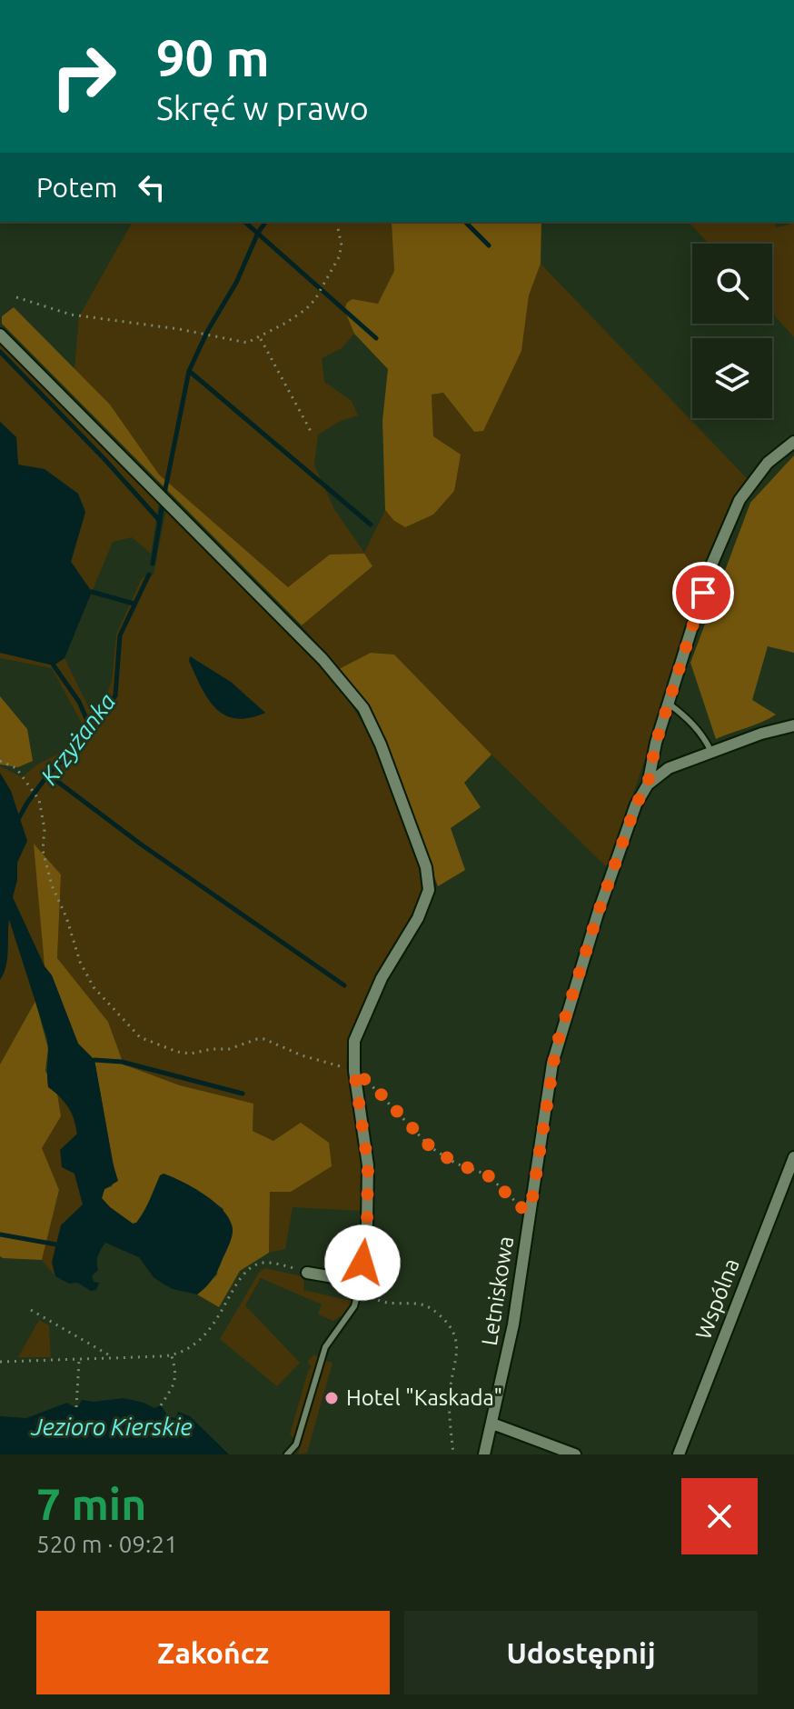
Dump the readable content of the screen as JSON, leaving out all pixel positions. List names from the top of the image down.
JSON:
{
  "streets": {
    "street": ["Letniskowa", "Wspólna"]
  },
  "water": ["Krzyżanka", "Jezioro Kierskie"],
  "places": ["Hotel \"Kaskada\""],
  "page": {
    "turn": ["90 m", "Skręć w prawo"],
    "then": "Potem",
    "heading": ["7 min", "520 m · 09:21"],
    "buttons": ["Zakończ", "Udostępnij"]
  }
}
